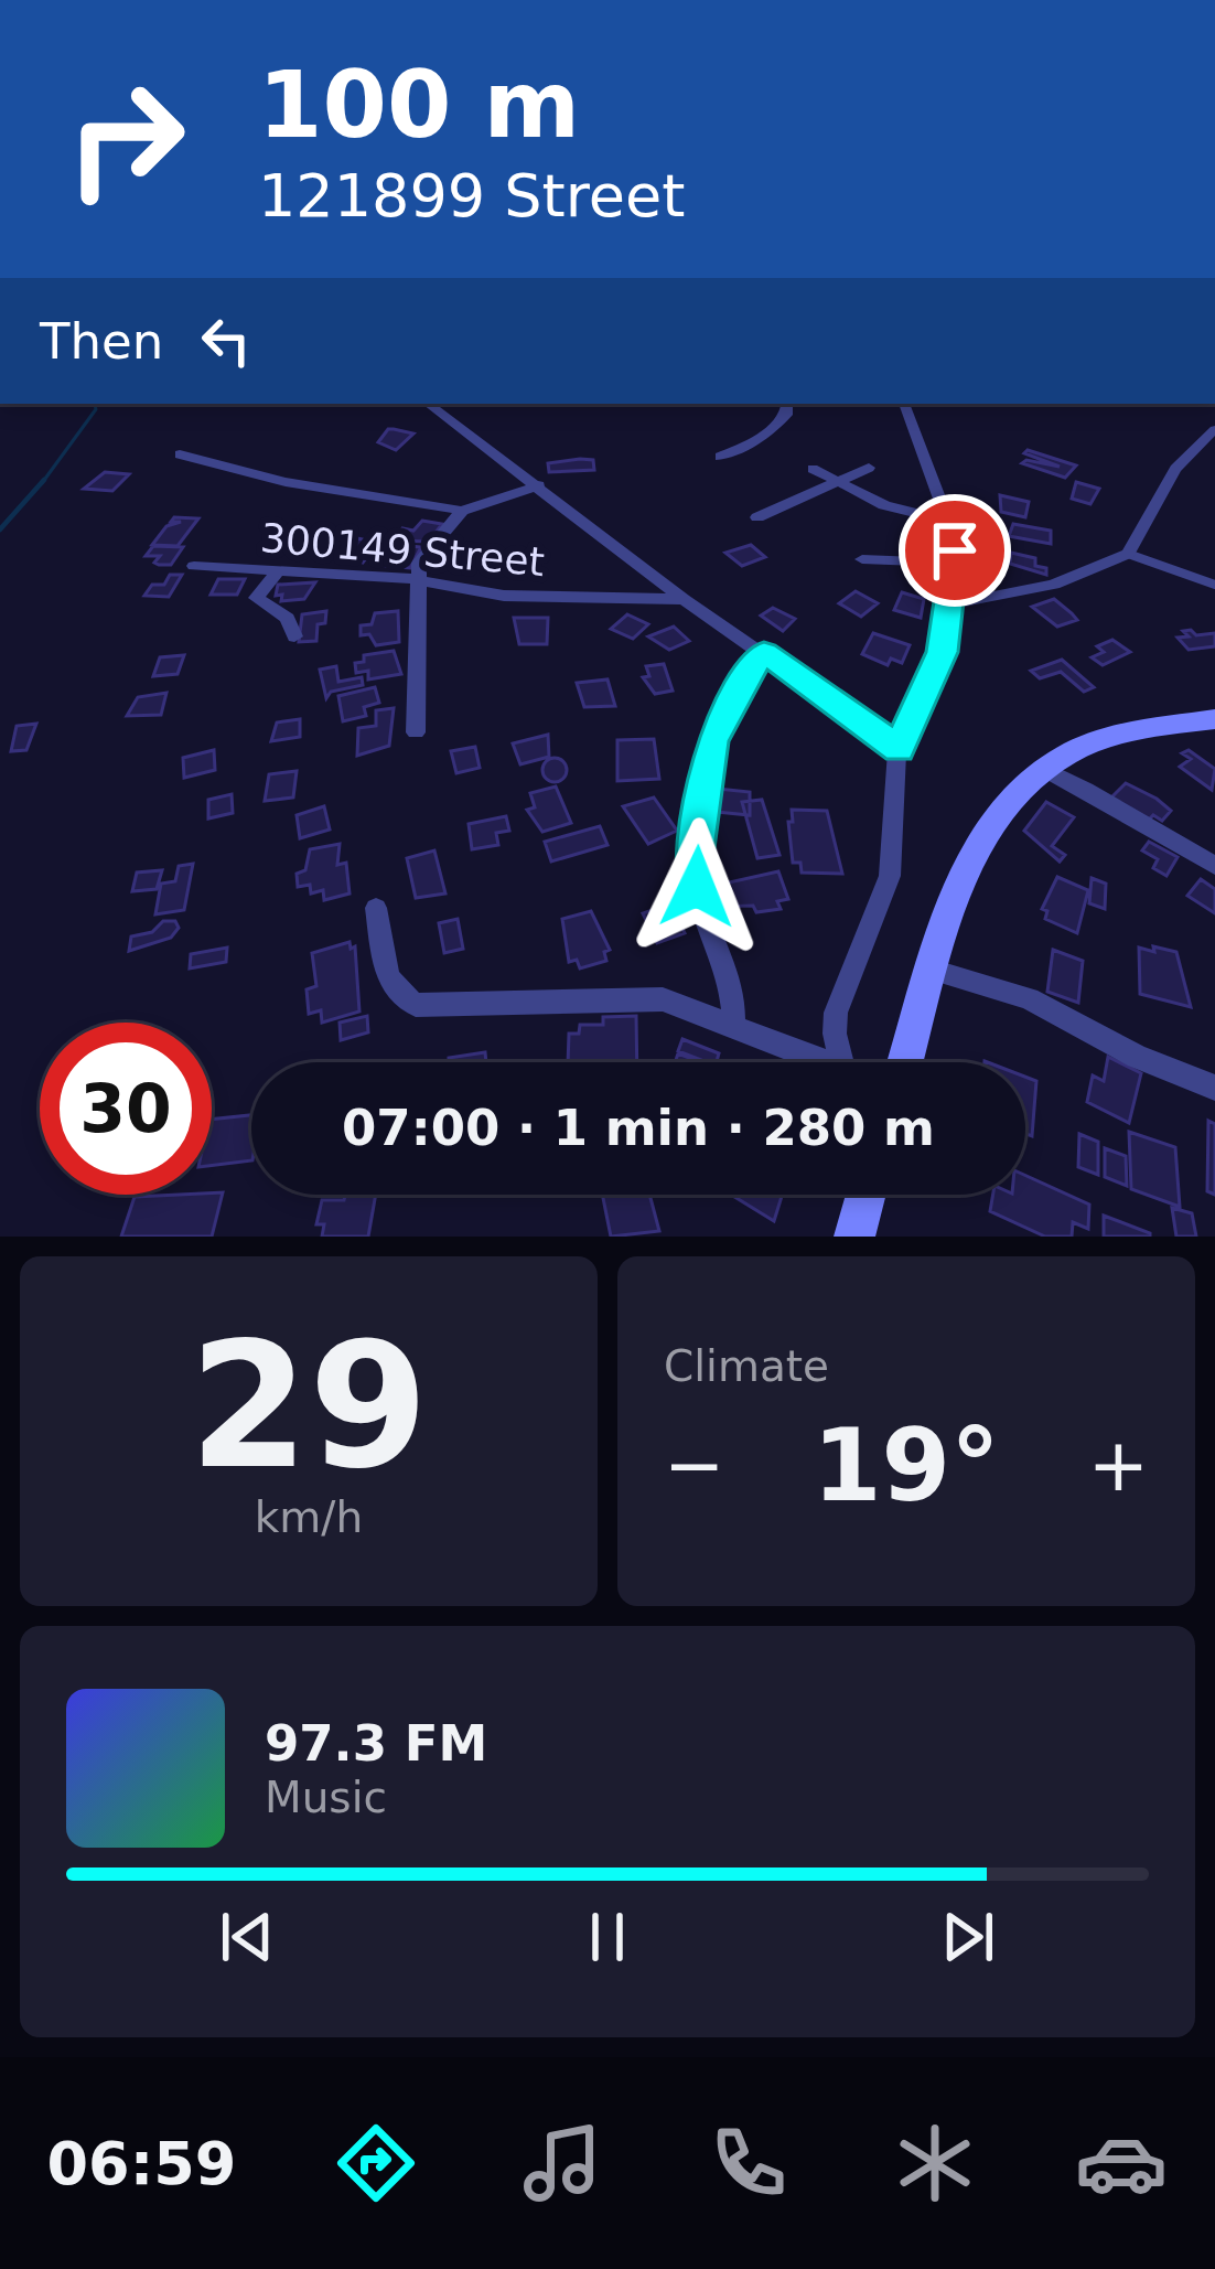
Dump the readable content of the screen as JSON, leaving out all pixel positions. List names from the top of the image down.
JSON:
{
  "streets": {
    "street": ["300149 Street"]
  },
  "page": {
    "turn": ["100 m", "121899 Street"],
    "then": "Then",
    "limit": "30",
    "trip": "07:00 · 1 min · 280 m",
    "tile": [
      ["29", "km/h"],
      "Climate"
    ],
    "heat": ["−", "19°", "+"],
    "song": ["97.3 FM", "Music"],
    "tabs": "06:59"
  }
}
